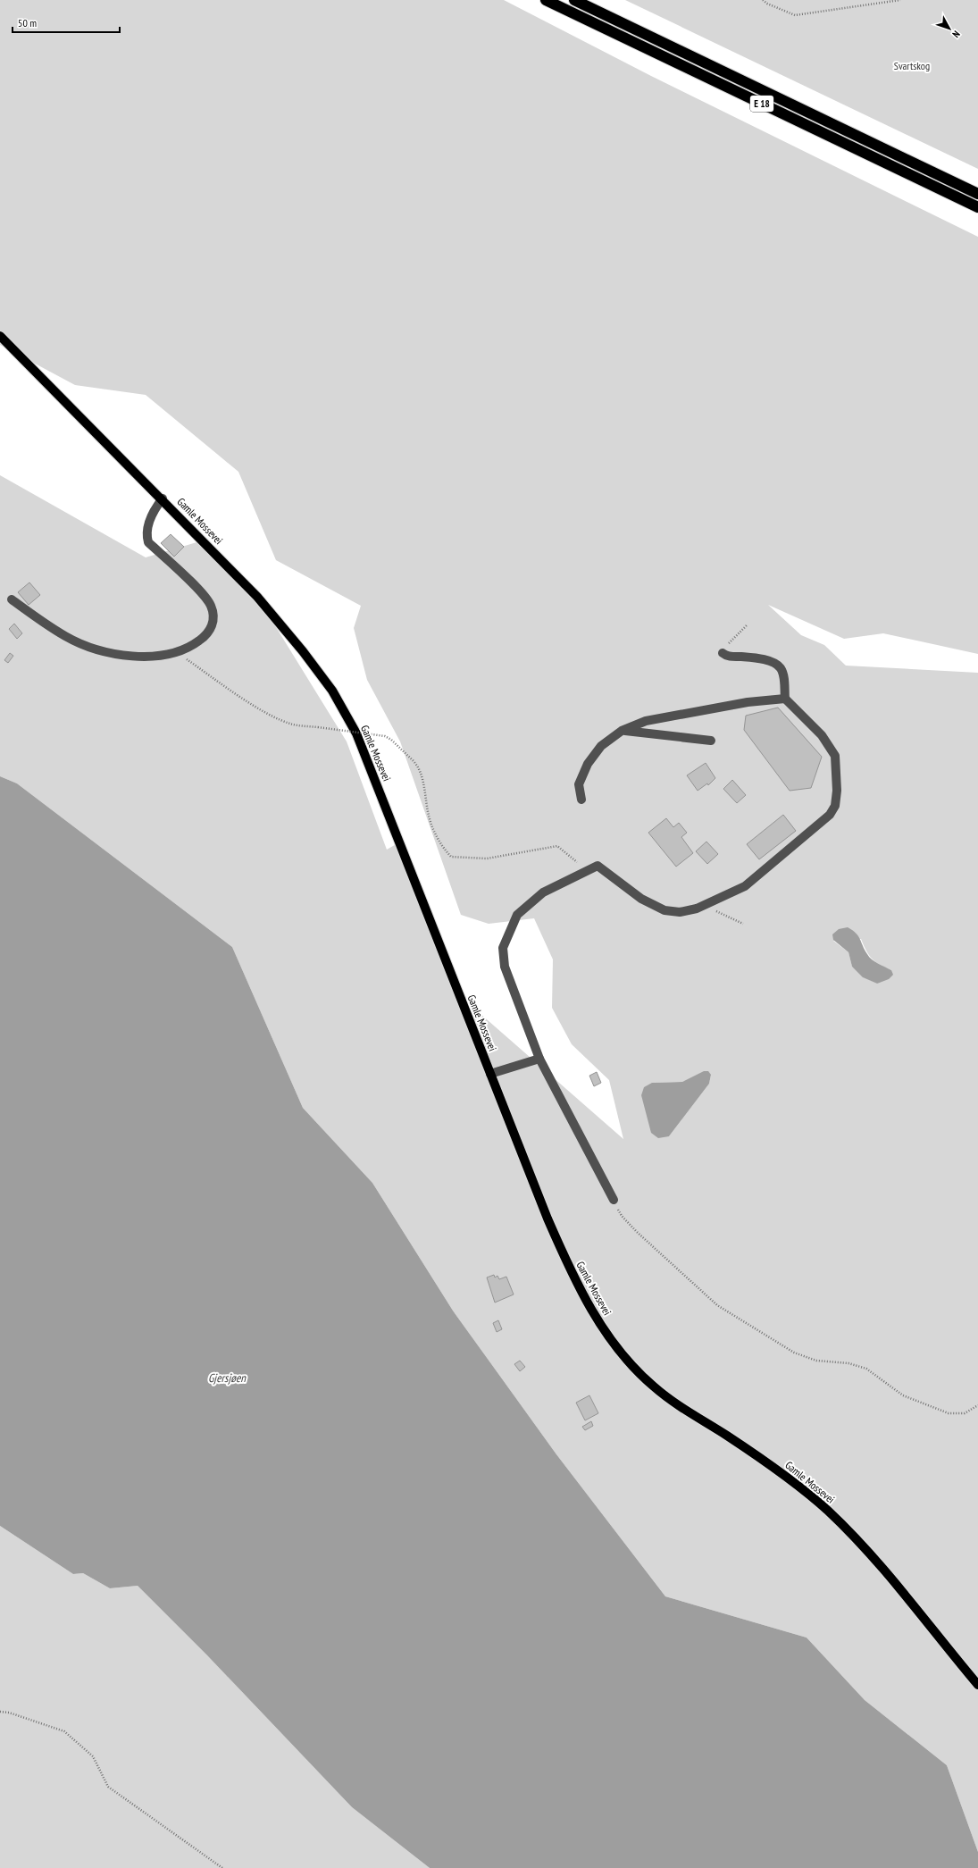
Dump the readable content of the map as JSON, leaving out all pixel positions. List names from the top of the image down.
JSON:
{
  "streets": {
    "highway": ["E 18"],
    "main road": ["Gamle Mossevei"]
  },
  "water": ["Gjersjøen"],
  "parks": ["Svartskog"],
  "scale_bar": "50 m",
  "north": "bottom right"
}
